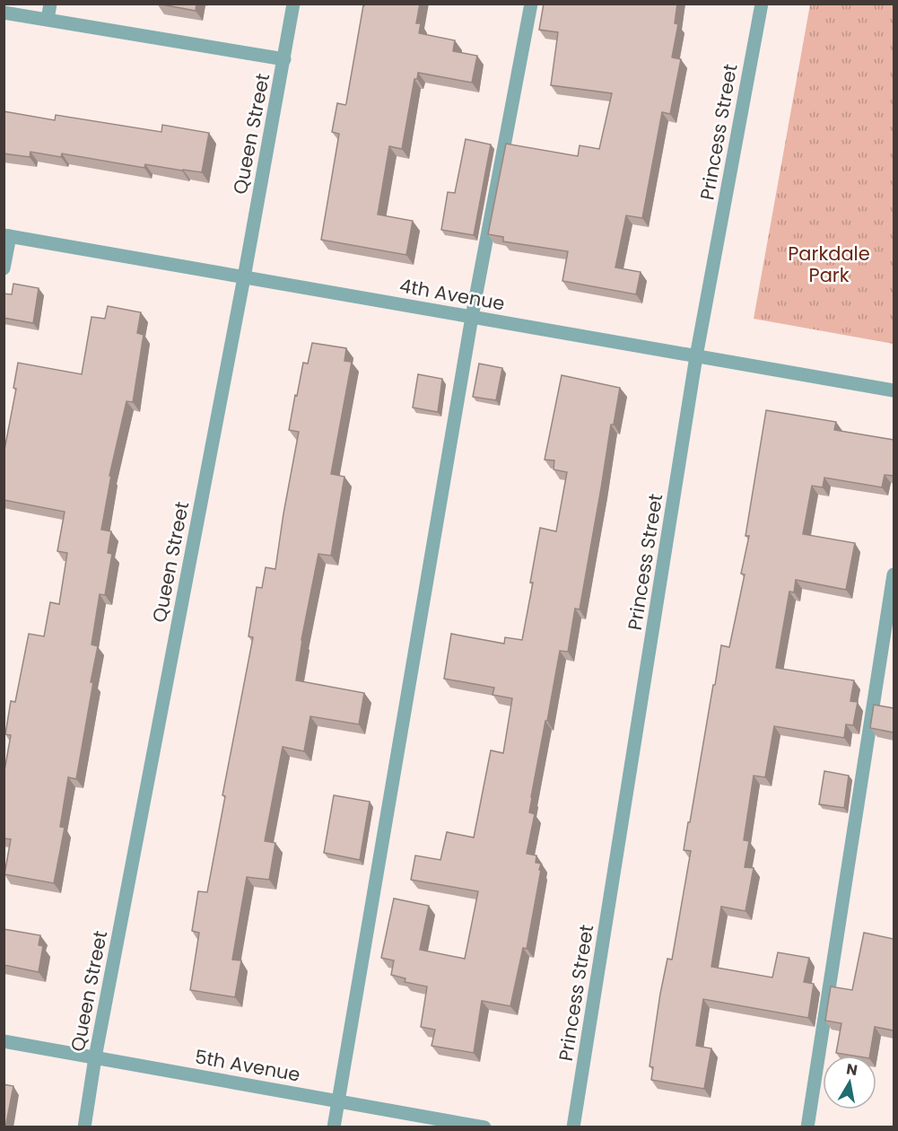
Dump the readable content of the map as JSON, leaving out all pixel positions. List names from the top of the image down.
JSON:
{
  "streets": {
    "street": [
      "Princess Street",
      "Queen Street",
      "4th Avenue",
      "5th Avenue"
    ]
  },
  "crossings": [
    ["Princess Street", "4th Avenue"],
    ["Queen Street", "4th Avenue"],
    ["Queen Street", "5th Avenue"]
  ],
  "parks": ["Parkdale Park"],
  "north": "top"
}
